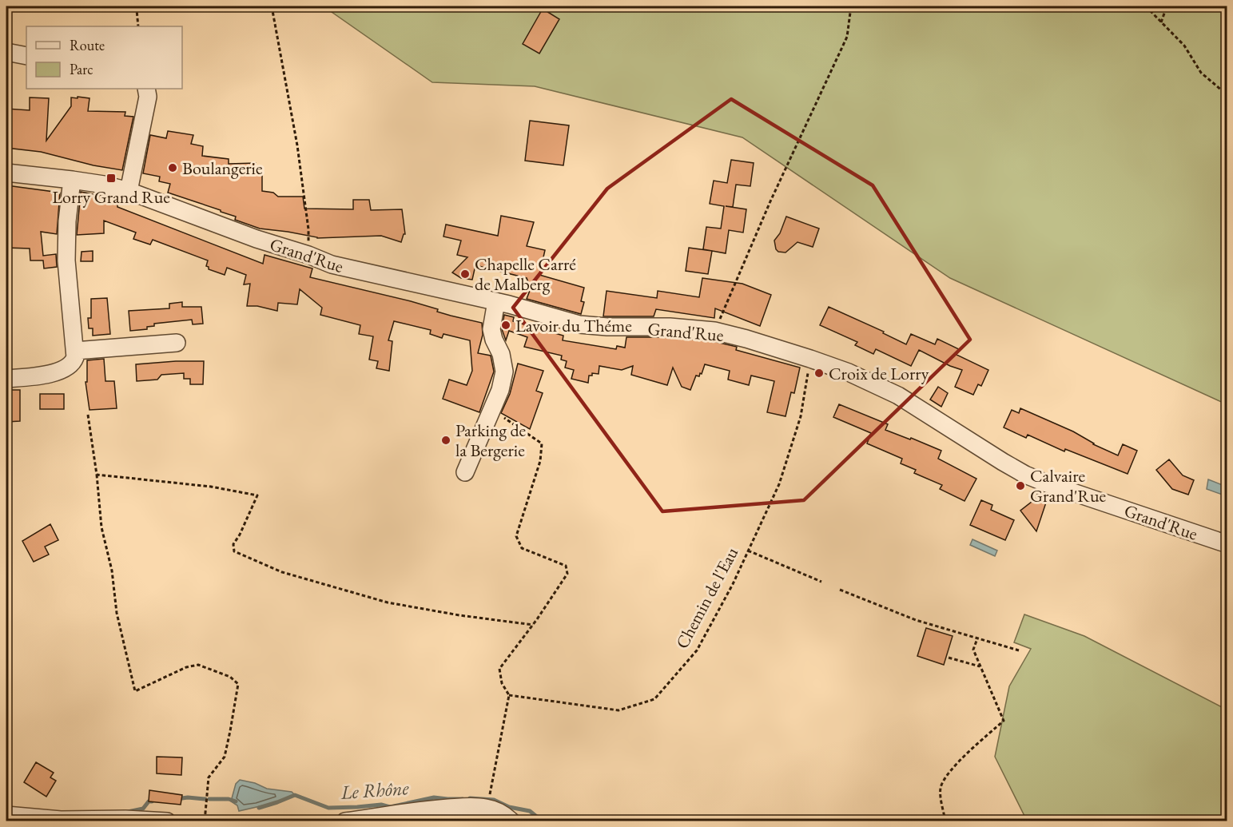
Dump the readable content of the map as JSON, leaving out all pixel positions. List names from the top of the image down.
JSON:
{
  "streets": {
    "street": ["Grand'Rue"],
    "path": ["Chemin de l'Eau"]
  },
  "crossings": [
    ["Grand'Rue", "Chemin de l'Eau"]
  ],
  "water": ["Le Rhône"],
  "places": {
    "other": [
      "Boulangerie",
      "Chapelle Carré de Malberg",
      "Lavoir du Théme",
      "Croix de Lorry",
      "Parking de la Bergerie",
      "Calvaire Grand'Rue"
    ],
    "transit": ["Lorry Grand Rue"]
  },
  "legend": ["Route", "Parc"]
}
